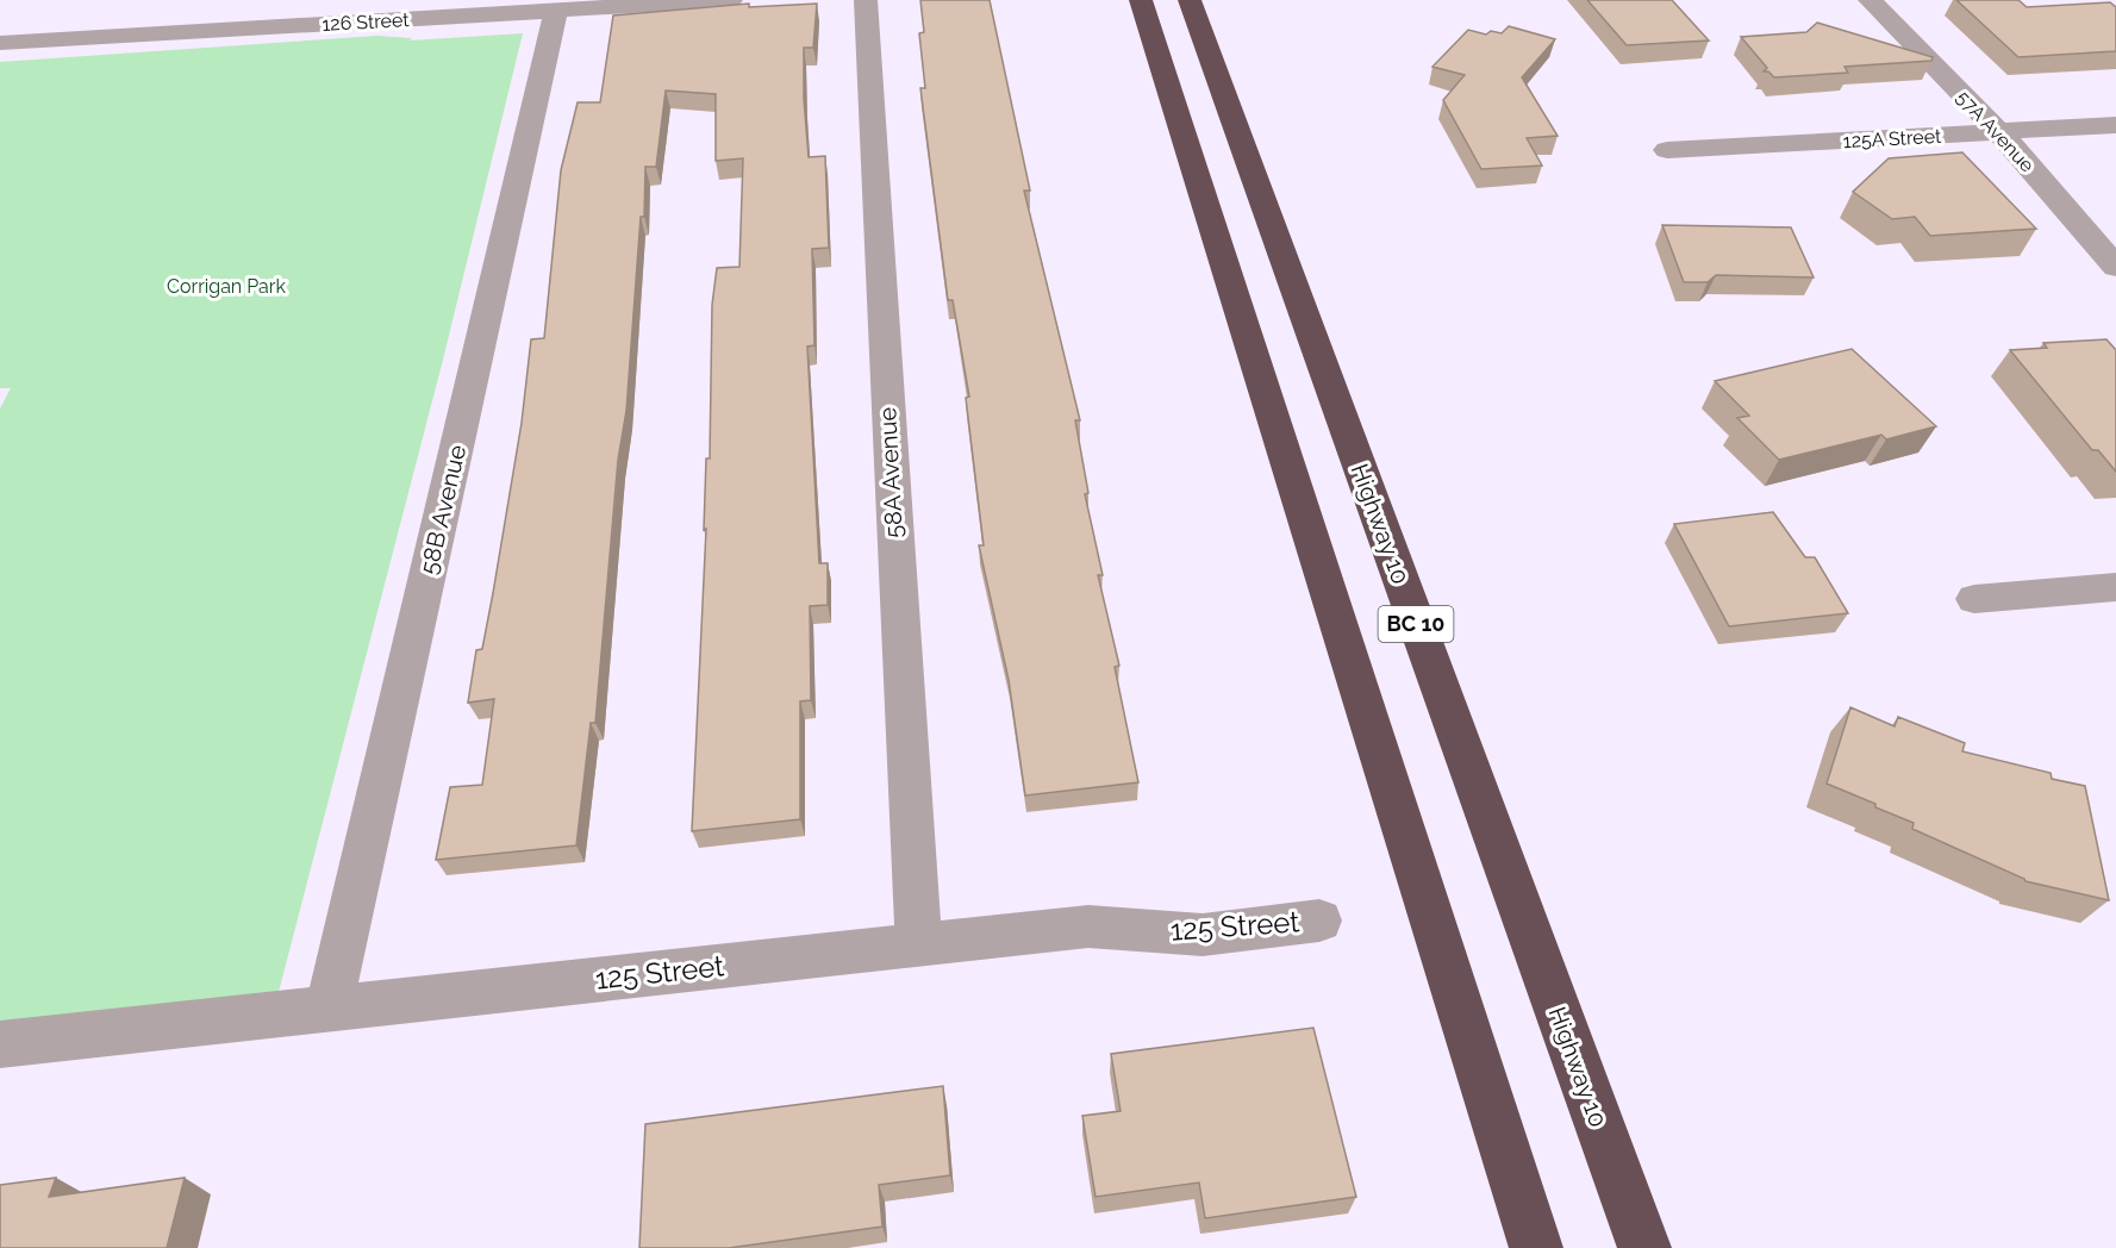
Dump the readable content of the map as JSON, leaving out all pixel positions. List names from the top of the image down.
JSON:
{
  "streets": {
    "highway": ["Highway 10", "BC 10"],
    "street": [
      "126 Street",
      "57A Avenue",
      "125A Street",
      "58A Avenue",
      "58B Avenue",
      "125 Street"
    ]
  },
  "crossings": [
    ["126 Street", "58B Avenue"],
    ["57A Avenue", "125A Street"],
    ["58A Avenue", "125 Street"],
    ["58B Avenue", "125 Street"]
  ],
  "parks": ["Corrigan Park"]
}
